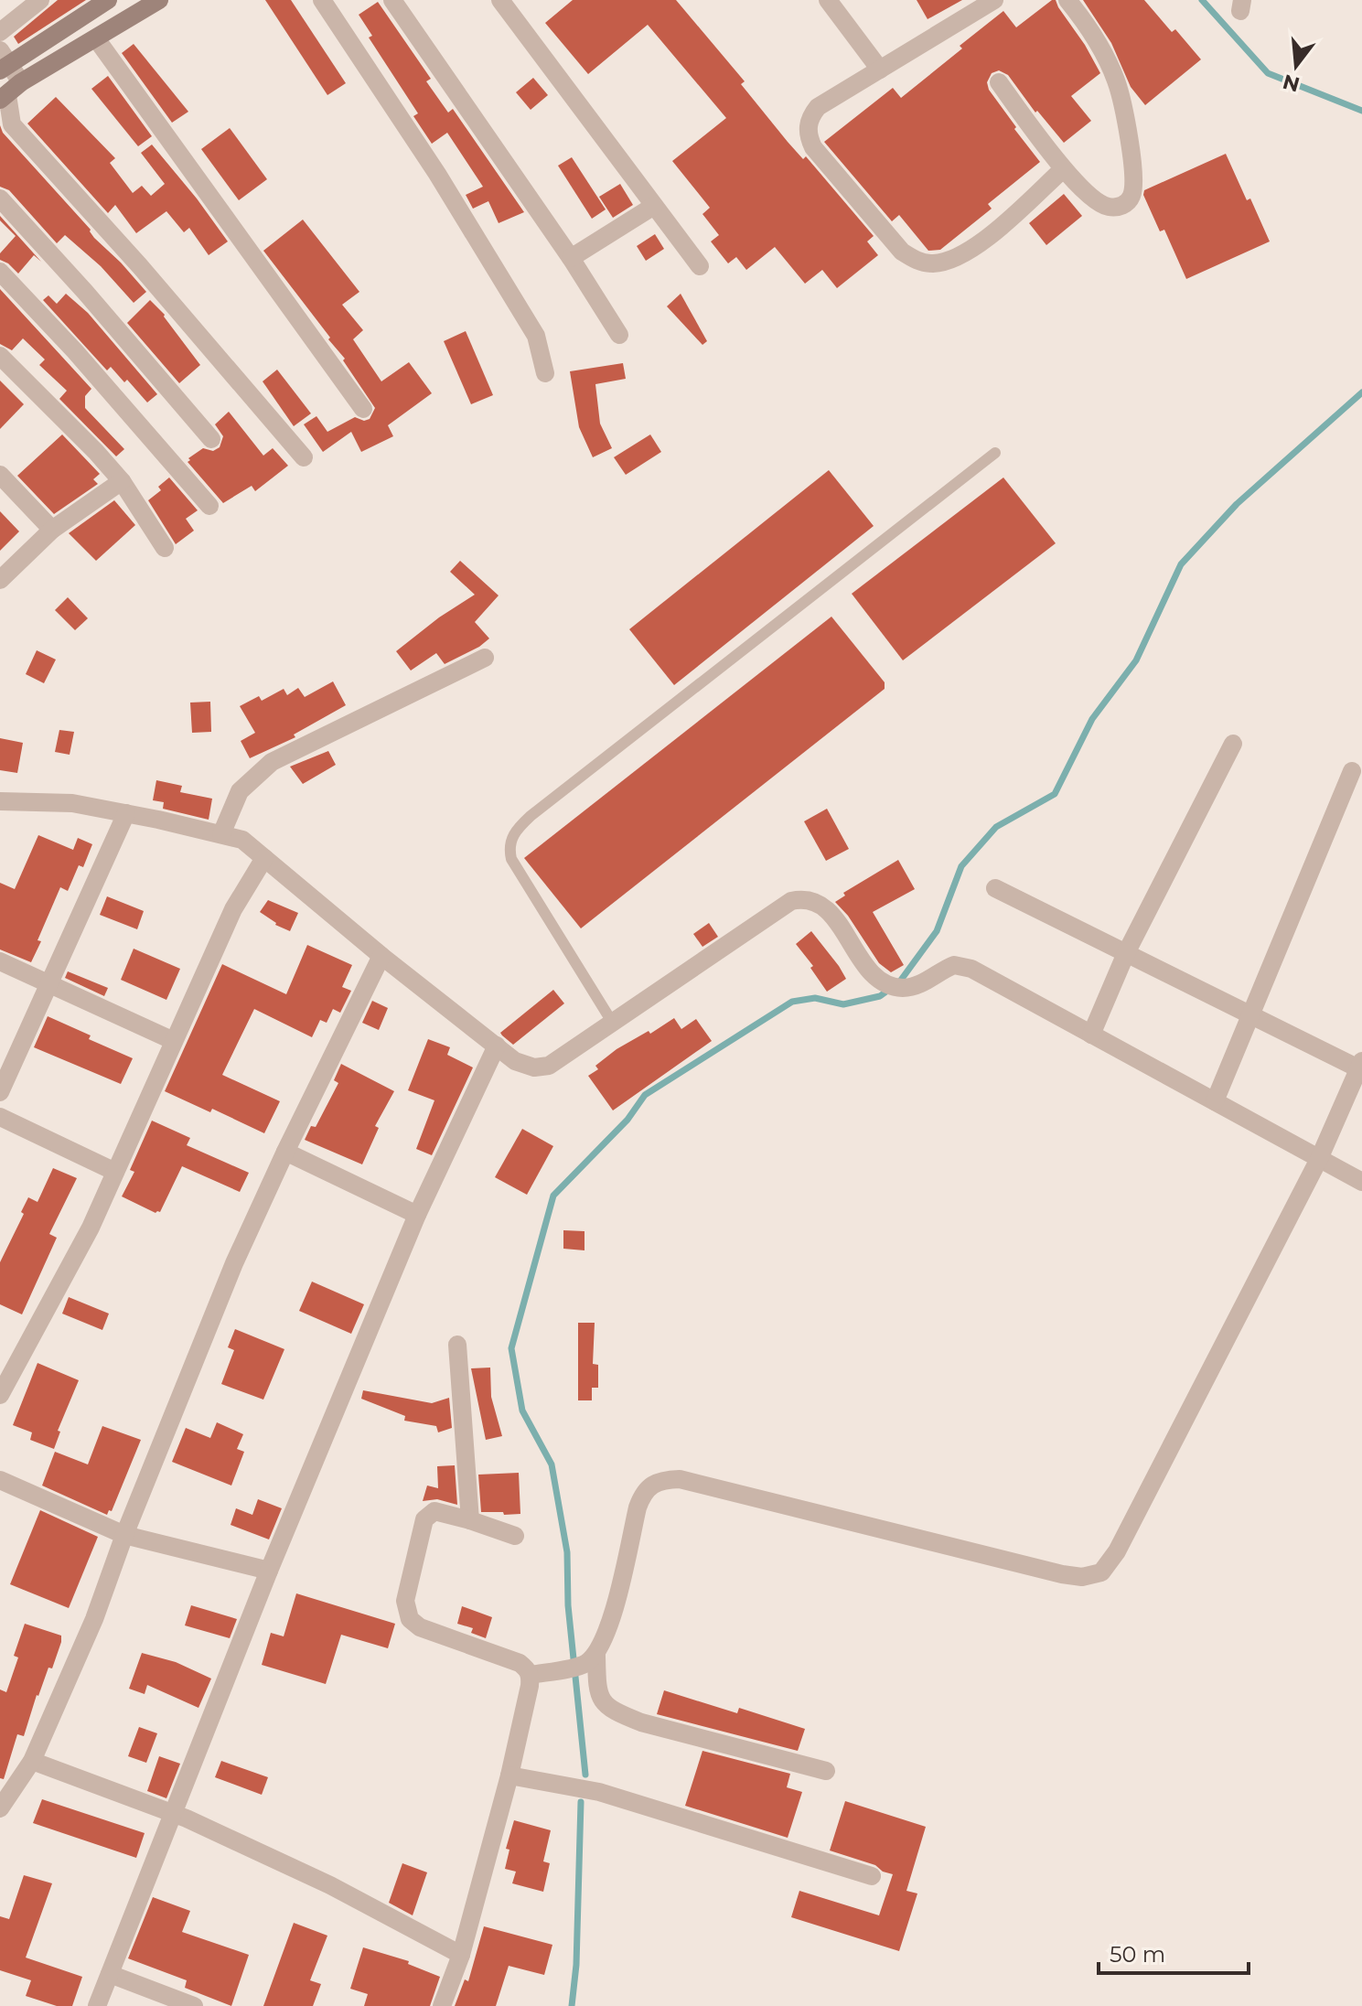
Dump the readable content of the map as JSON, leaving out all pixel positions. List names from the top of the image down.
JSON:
{
  "scale_bar": "50 m",
  "north": "bottom"
}
